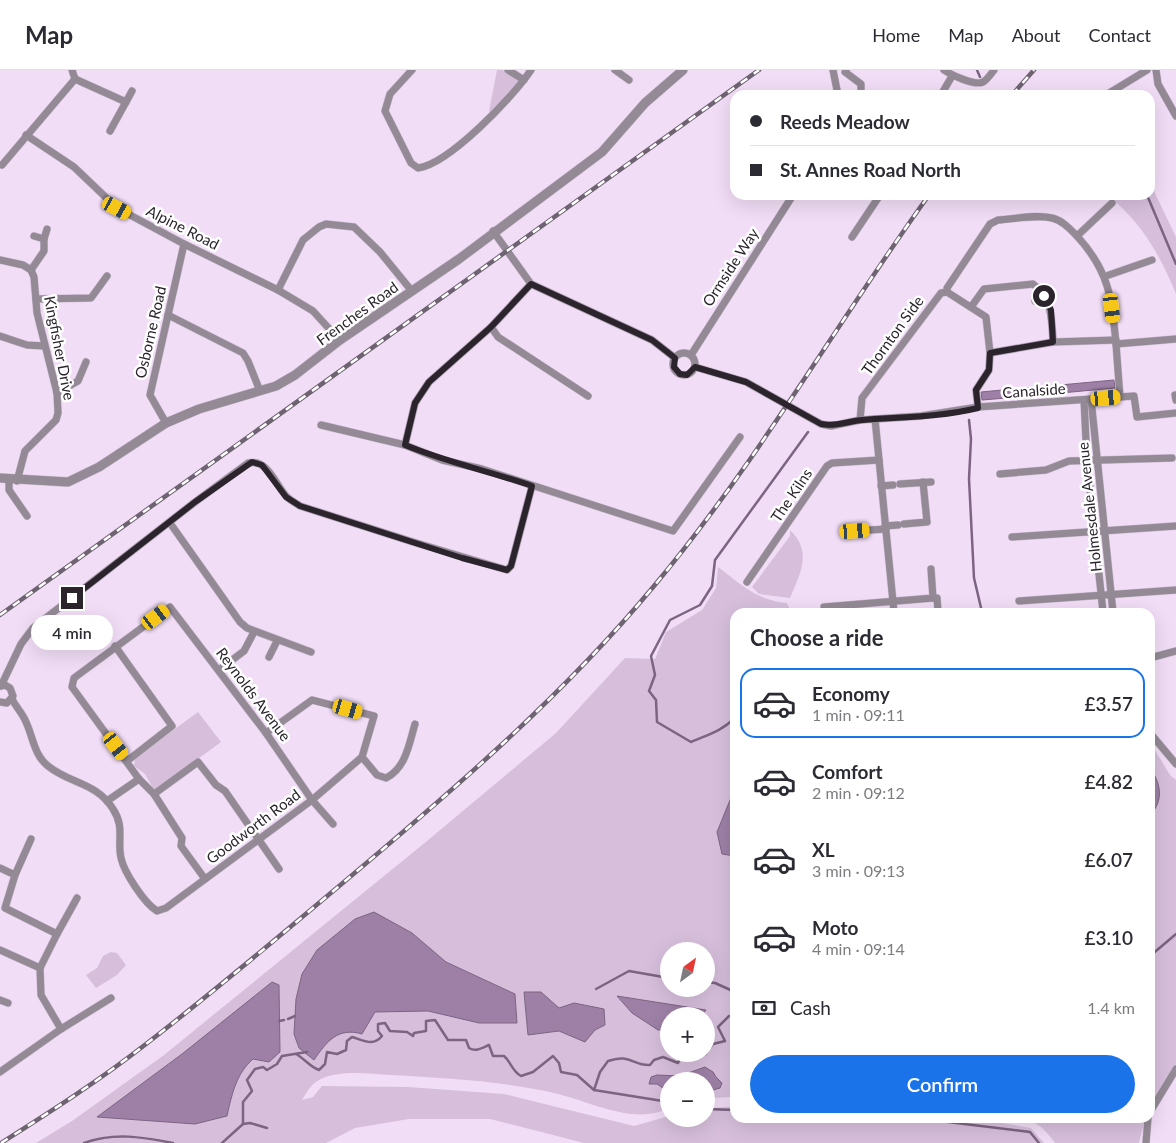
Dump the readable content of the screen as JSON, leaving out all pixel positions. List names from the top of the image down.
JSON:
{
  "streets": {
    "street": [
      "Alpine Road",
      "Ormside Way",
      "Frenches Road",
      "Osborne Road",
      "Thornton Side",
      "Kingfisher Drive",
      "Canalside",
      "The Kilns",
      "Holmesdale Avenue",
      "Reynolds Avenue",
      "Goodworth Road"
    ]
  },
  "crossings": [
    ["Alpine Road", "Osborne Road"],
    ["Ormside Way", "Canalside"],
    ["Frenches Road", "Osborne Road"],
    ["Frenches Road", "Kingfisher Drive"],
    ["Thornton Side", "Canalside"],
    ["Canalside", "Holmesdale Avenue"],
    ["Reynolds Avenue", "Goodworth Road"]
  ],
  "north": "top right",
  "page": {
    "header": "Map",
    "nav": [
      "Home",
      "Map",
      "About",
      "Contact"
    ],
    "banner": ["Reeds Meadow", "St. Annes Road North"],
    "heading": "Choose a ride",
    "bubble": "4 min",
    "list": [
      {
        "name": "Economy",
        "note": "1 min · 09:11",
        "value": "£3.57"
      },
      {
        "name": "Comfort",
        "note": "2 min · 09:12",
        "value": "£4.82"
      },
      {
        "name": "XL",
        "note": "3 min · 09:13",
        "value": "£6.07"
      },
      {
        "name": "Moto",
        "note": "4 min · 09:14",
        "value": "£3.10"
      }
    ],
    "map_buttons": ["+", "−"],
    "pay": ["Cash", "1.4 km"],
    "buttons": "Confirm"
  }
}
